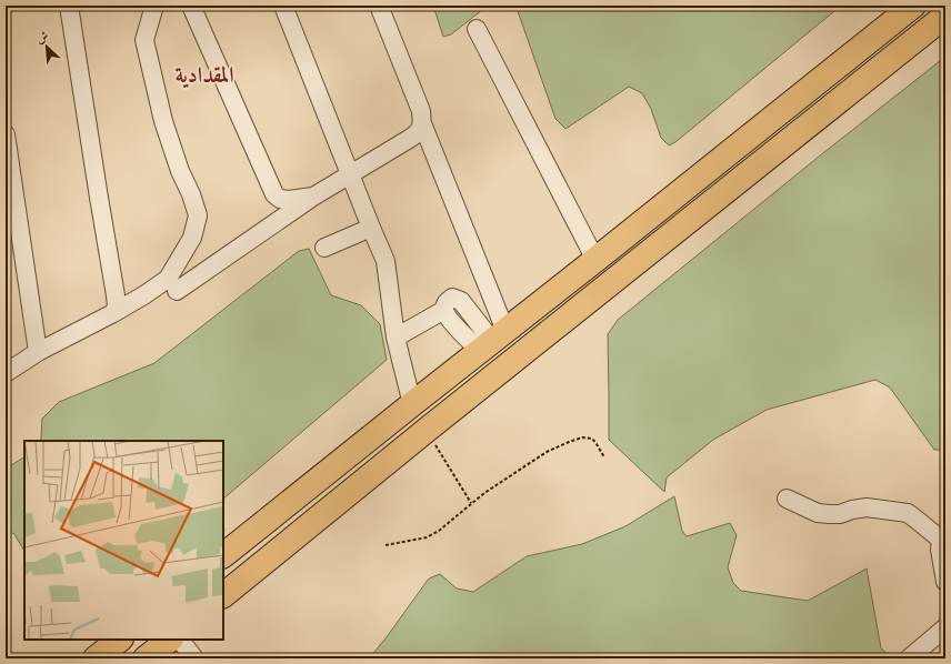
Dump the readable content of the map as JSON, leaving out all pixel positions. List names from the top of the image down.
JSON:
{
  "districts": ["المقدادیة"],
  "north": "top left"
}
